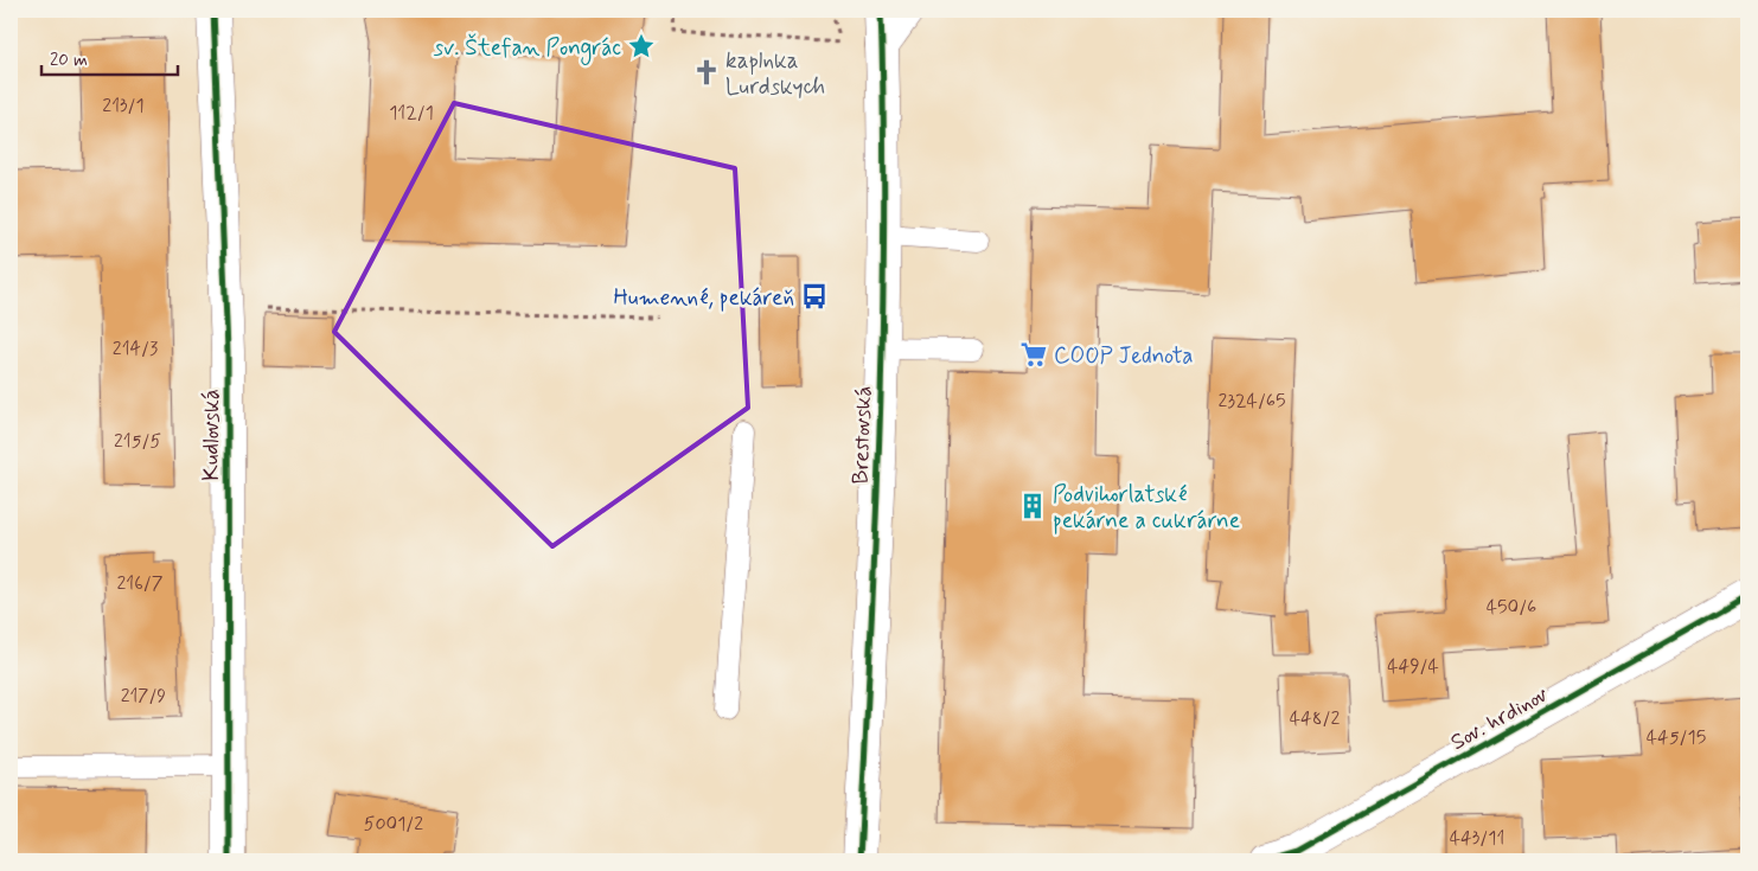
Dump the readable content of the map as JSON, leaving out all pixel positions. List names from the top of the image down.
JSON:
{
  "streets": {
    "street": ["Kudlovská", "Brestovská", "Sov. hrdinov"]
  },
  "places": {
    "place": ["sv. Štefan Pongrác"],
    "church": ["kaplnka Lurdskych"],
    "bus stop": ["Humenné, pekáreň"],
    "supermarket": ["COOP Jednota"],
    "building": ["Podvihorlatské pekárne a cukrárne"]
  },
  "house_numbers": [
    "213/1",
    "112/1",
    "214/3",
    "2324/65",
    "215/5",
    "216/7",
    "450/6",
    "449/4",
    "217/9",
    "448/2",
    "445/15",
    "5001/2",
    "443/11"
  ],
  "scale_bar": "20 m"
}
